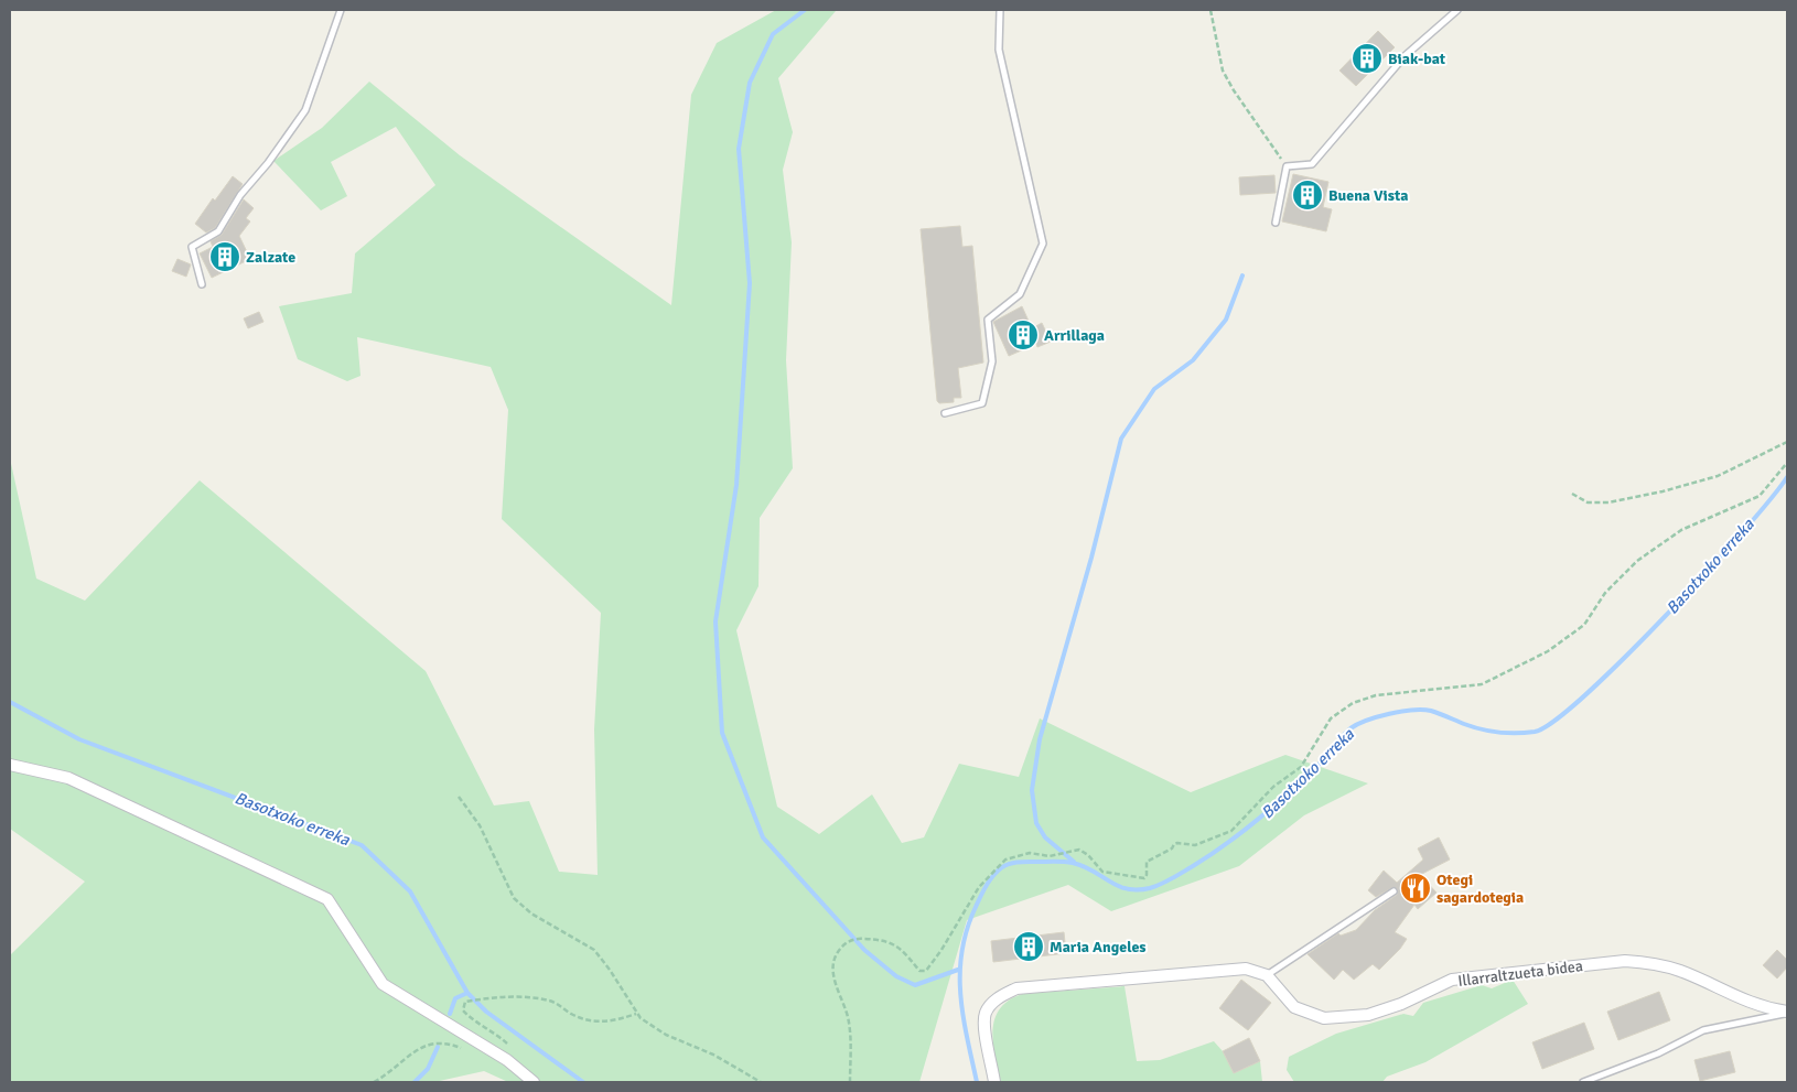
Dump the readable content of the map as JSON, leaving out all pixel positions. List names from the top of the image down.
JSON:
{
  "streets": {
    "street": ["Illarraltzueta bidea"]
  },
  "water": ["Basotxoko erreka"],
  "places": {
    "building": [
      "Biak-bat",
      "Buena Vista",
      "Zalzate",
      "Arrillaga",
      "Maria Angeles"
    ],
    "restaurant": ["Otegi sagardotegia"]
  }
}
